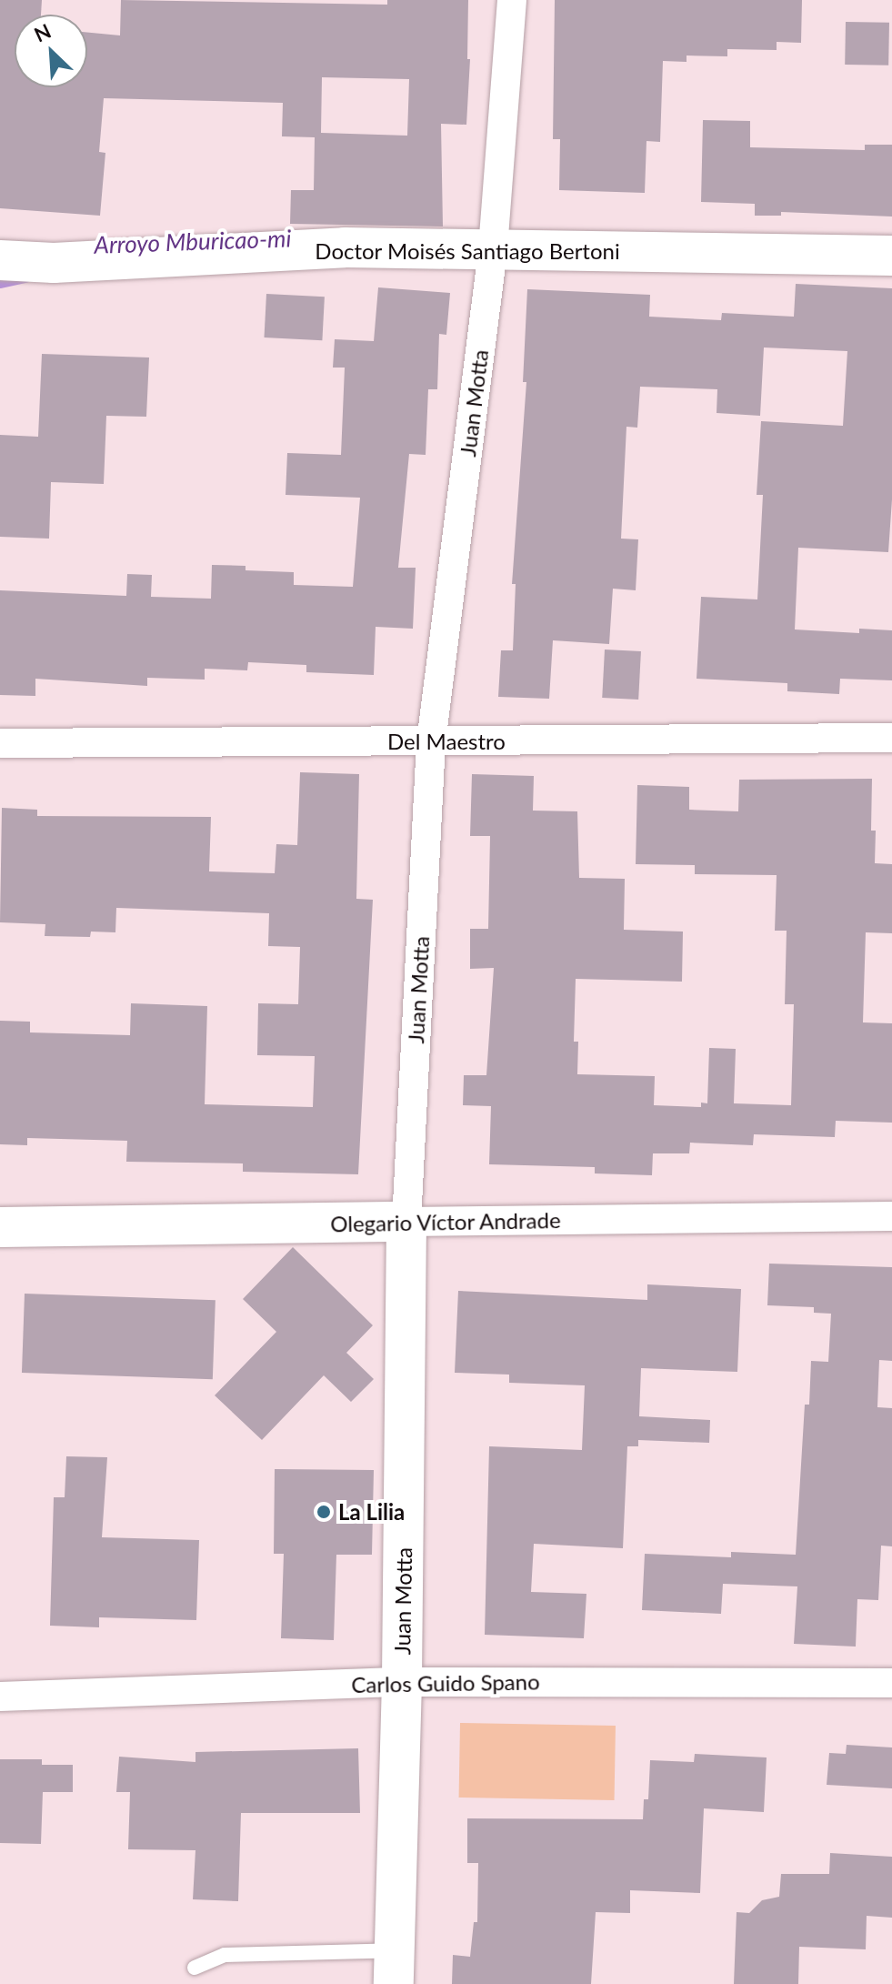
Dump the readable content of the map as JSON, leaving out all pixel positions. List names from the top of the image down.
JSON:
{
  "streets": {
    "street": [
      "Doctor Moisés Santiago Bertoni",
      "Juan Motta",
      "Del Maestro",
      "Olegario Víctor Andrade",
      "Carlos Guido Spano"
    ]
  },
  "crossings": [
    ["Doctor Moisés Santiago Bertoni", "Juan Motta"],
    ["Juan Motta", "Del Maestro"],
    ["Juan Motta", "Olegario Víctor Andrade"],
    ["Juan Motta", "Carlos Guido Spano"]
  ],
  "water": ["Arroyo Mburicao-mi"],
  "places": ["La Lilia"],
  "north": "top left"
}
